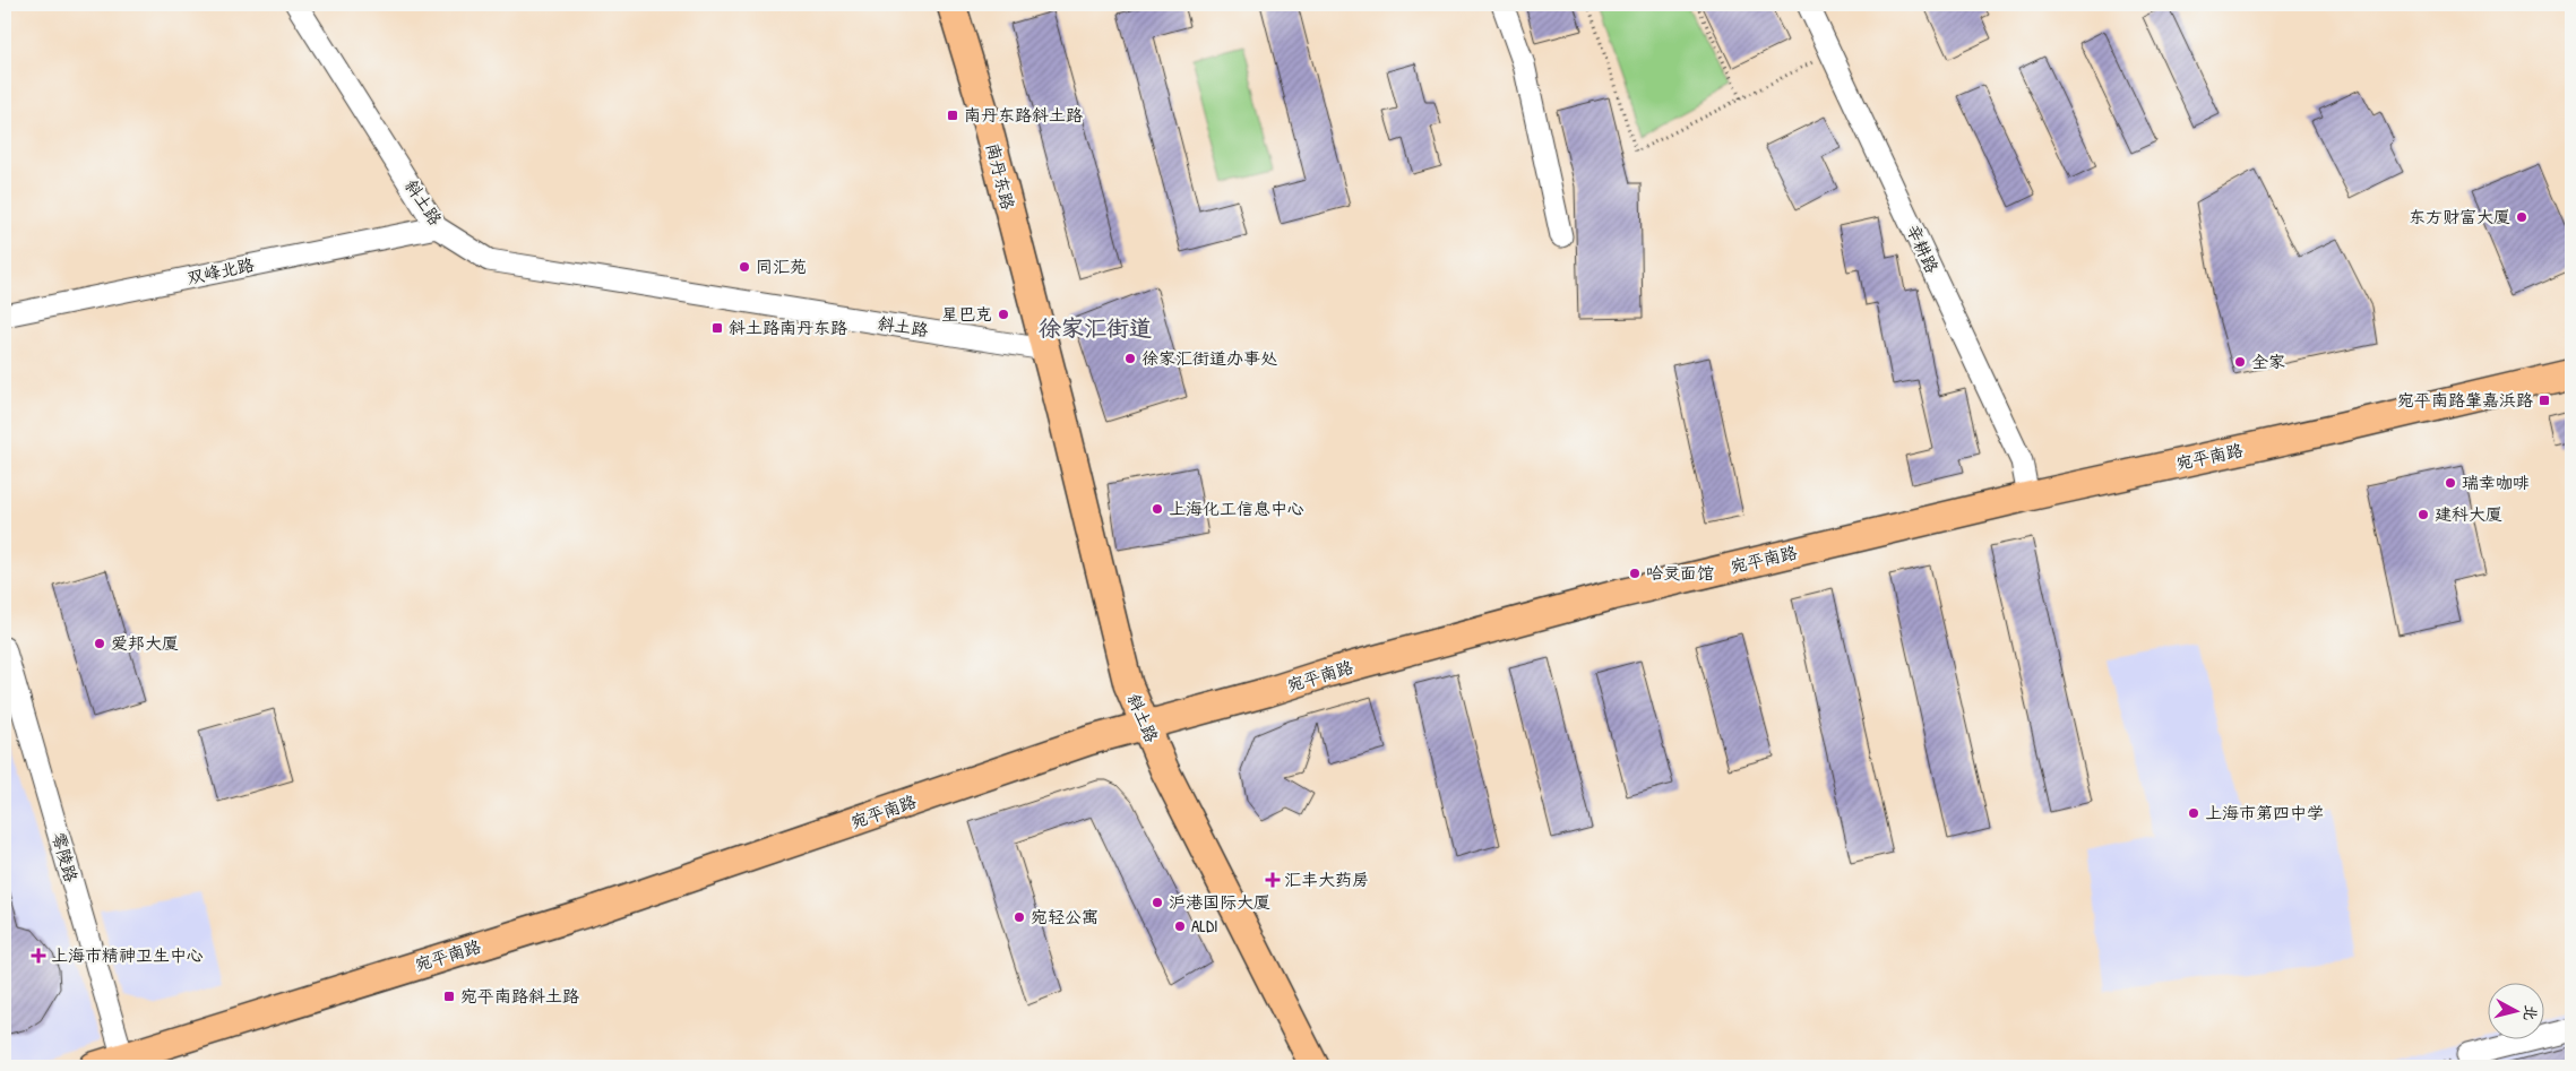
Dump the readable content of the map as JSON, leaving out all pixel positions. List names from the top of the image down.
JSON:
{
  "streets": {
    "main road": ["南丹东路", "斜土路", "宛平南路"],
    "street": ["辛耕路", "双峰北路", "零陵路"]
  },
  "crossings": [
    ["南丹东路", "斜土路"],
    ["斜土路", "双峰北路"],
    ["斜土路", "宛平南路"],
    ["辛耕路", "宛平南路"],
    ["宛平南路", "零陵路"]
  ],
  "districts": ["徐家汇街道"],
  "places": {
    "transit": [
      "南丹东路斜土路",
      "斜土路南丹东路",
      "宛平南路肇嘉浜路",
      "宛平南路斜土路"
    ],
    "other": [
      "东方财富大厦",
      "同汇苑",
      "星巴克",
      "徐家汇街道办事处",
      "全家",
      "瑞幸咖啡",
      "上海化工信息中心",
      "建科大厦",
      "哈灵面馆",
      "爱邦大厦",
      "上海市第四中学",
      "沪港国际大厦",
      "宛轻公寓",
      "ALDI"
    ],
    "health": ["汇丰大药房", "上海市精神卫生中心"]
  },
  "north": "right"
}
